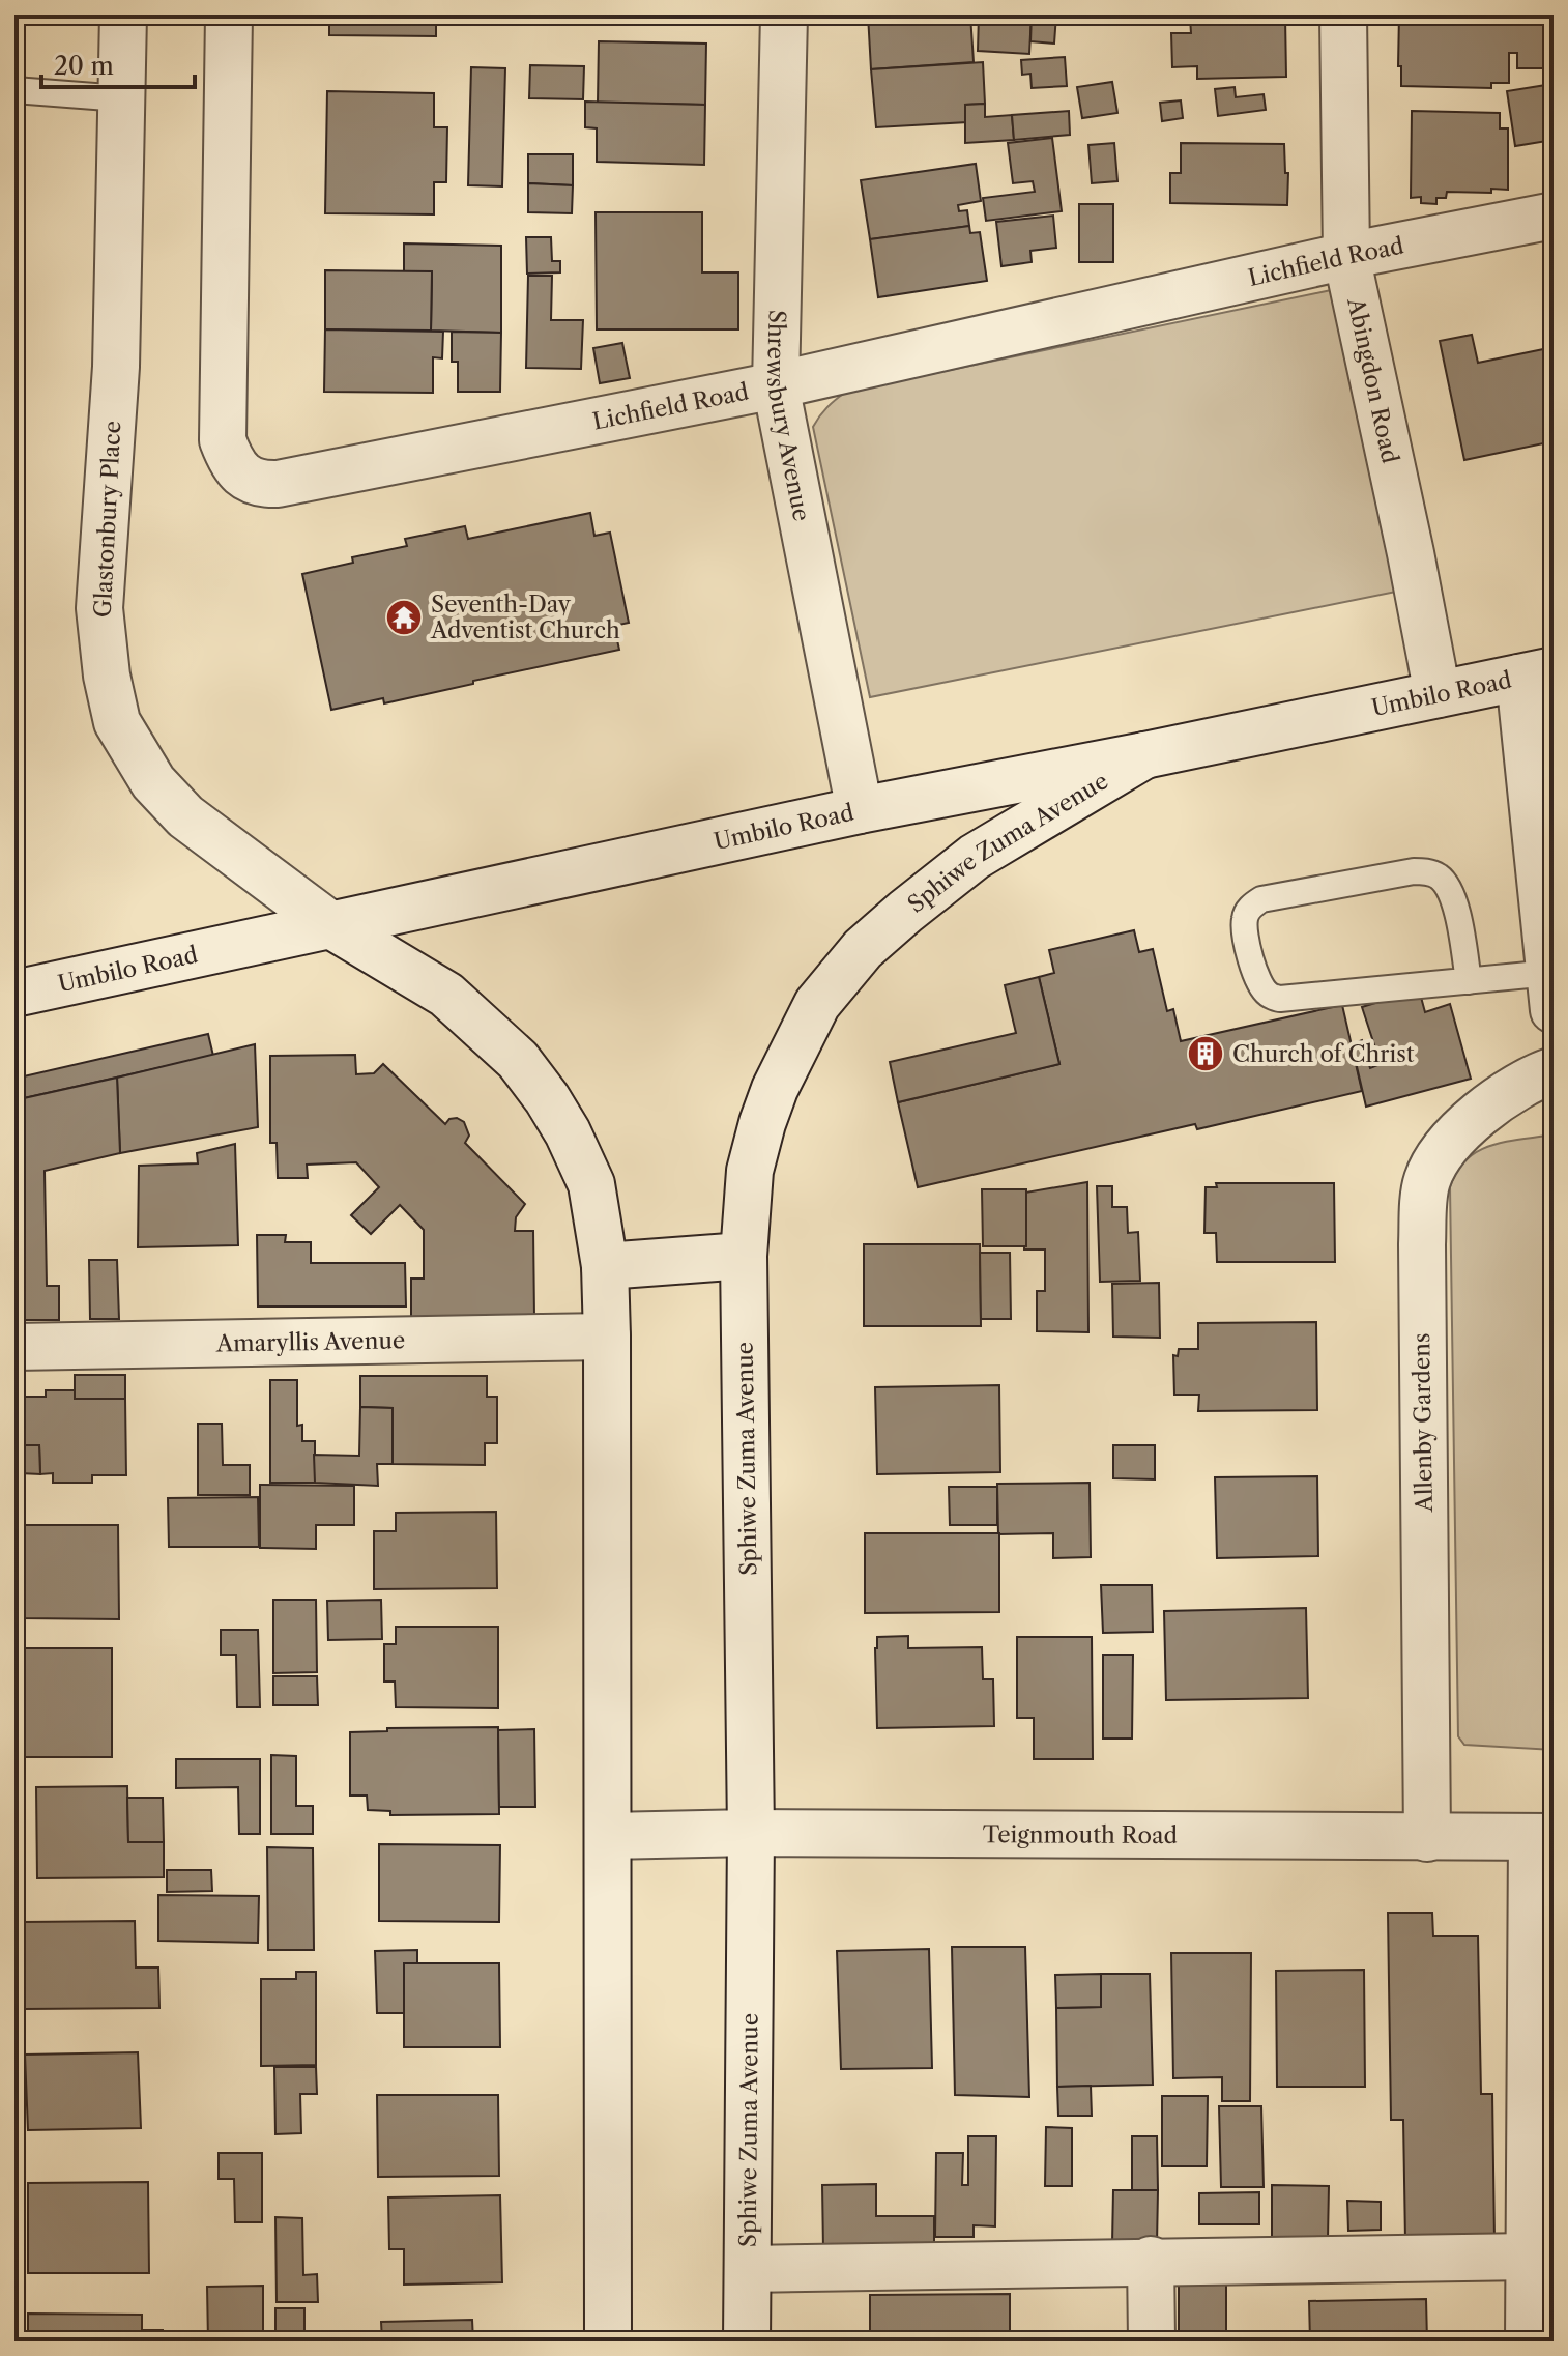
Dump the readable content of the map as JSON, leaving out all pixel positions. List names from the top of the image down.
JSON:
{
  "streets": {
    "street": [
      "Lichfield Road",
      "Abingdon Road",
      "Shrewsbury Avenue",
      "Glastonbury Place",
      "Umbilo Road",
      "Sphiwe Zuma Avenue",
      "Amaryllis Avenue",
      "Allenby Gardens",
      "Teignmouth Road"
    ]
  },
  "crossings": [
    ["Lichfield Road", "Abingdon Road"],
    ["Lichfield Road", "Shrewsbury Avenue"],
    ["Abingdon Road", "Umbilo Road"],
    ["Shrewsbury Avenue", "Umbilo Road"],
    ["Glastonbury Place", "Umbilo Road"],
    ["Umbilo Road", "Sphiwe Zuma Avenue"],
    ["Sphiwe Zuma Avenue", "Teignmouth Road"],
    ["Allenby Gardens", "Teignmouth Road"]
  ],
  "places": {
    "temple": ["Seventh-Day Adventist Church"],
    "building": ["Church of Christ"]
  },
  "scale_bar": "20 m"
}
